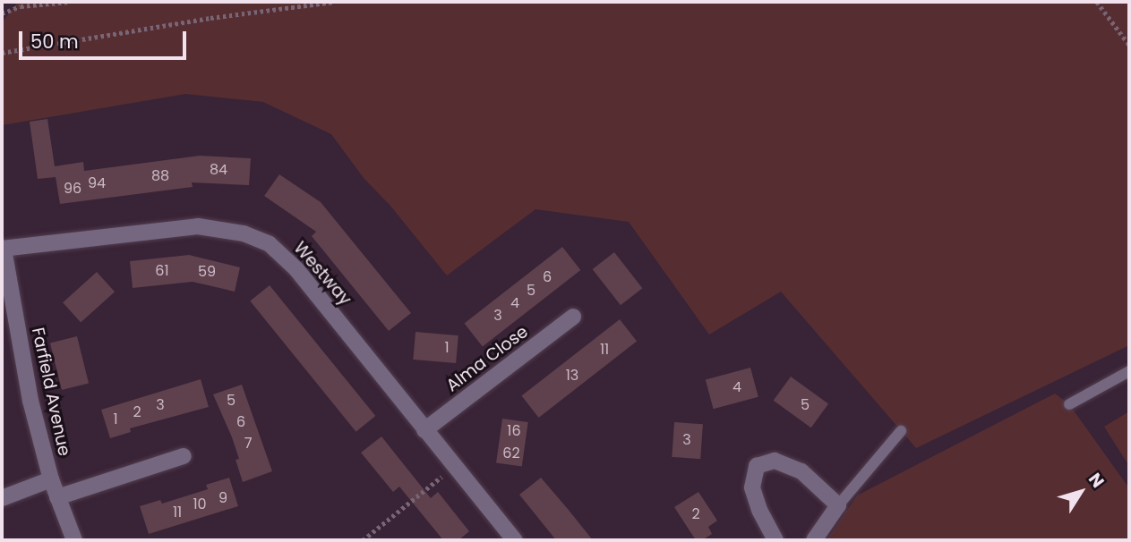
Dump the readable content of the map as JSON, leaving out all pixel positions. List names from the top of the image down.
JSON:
{
  "streets": {
    "street": ["Westway", "Alma Close", "Farfield Avenue"]
  },
  "crossings": [
    ["Westway", "Alma Close"],
    ["Westway", "Farfield Avenue"]
  ],
  "house_numbers": [
    "84",
    "88",
    "94",
    "96",
    "61",
    "59",
    "6",
    "5",
    "4",
    "3",
    "1",
    "11",
    "13",
    "4",
    "5",
    "3",
    "5",
    "2",
    "1",
    "6",
    "16",
    "3",
    "7",
    "62",
    "9",
    "10",
    "11",
    "2"
  ],
  "scale_bar": "50 m",
  "north": "top right"
}
